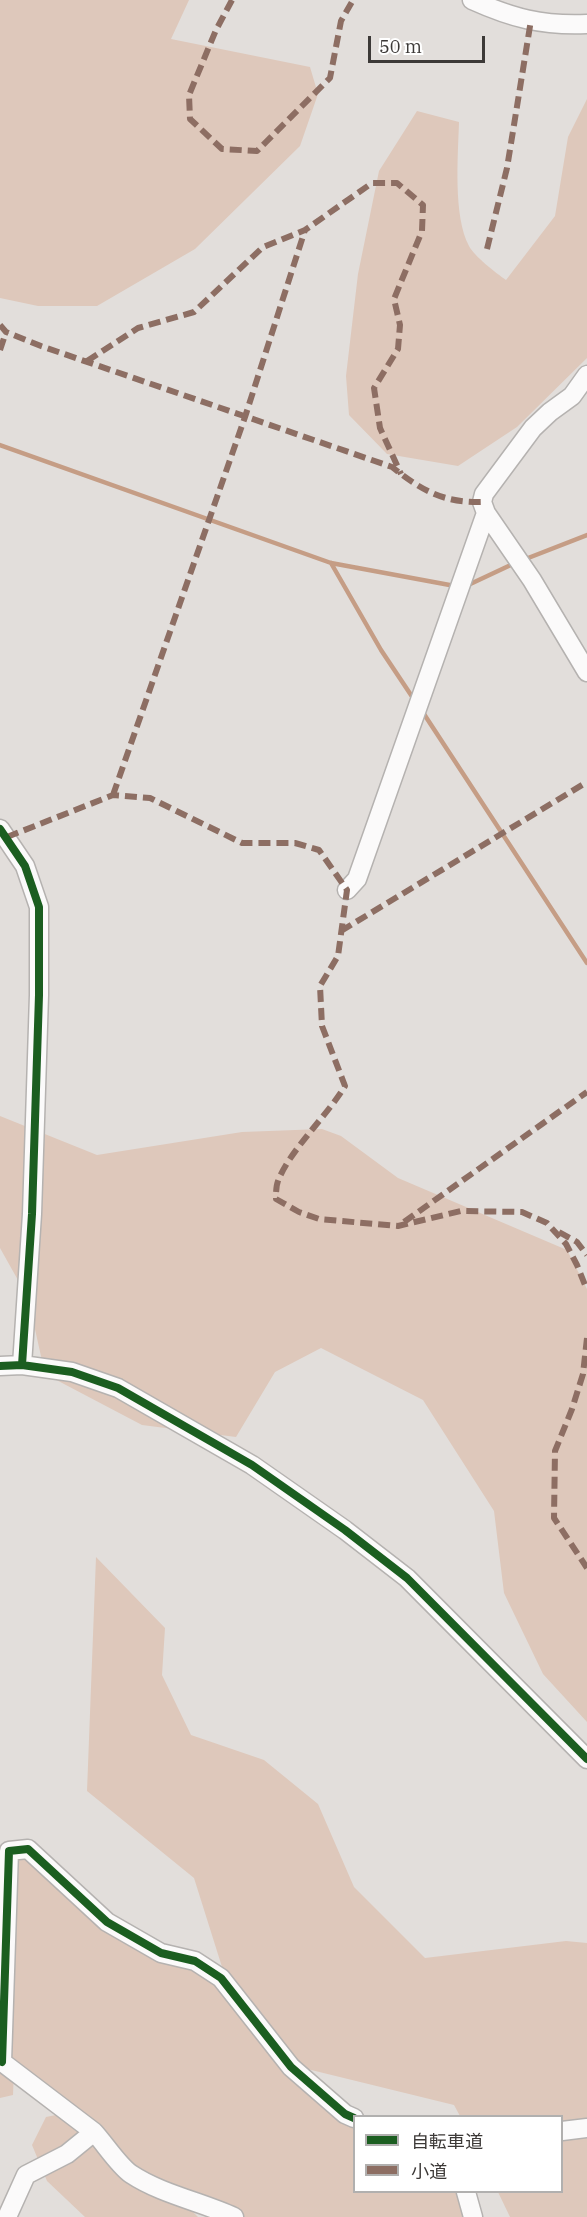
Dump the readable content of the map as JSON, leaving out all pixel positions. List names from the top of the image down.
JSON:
{
  "legend": ["自転車道", "小道"],
  "scale_bar": "50 m"
}
